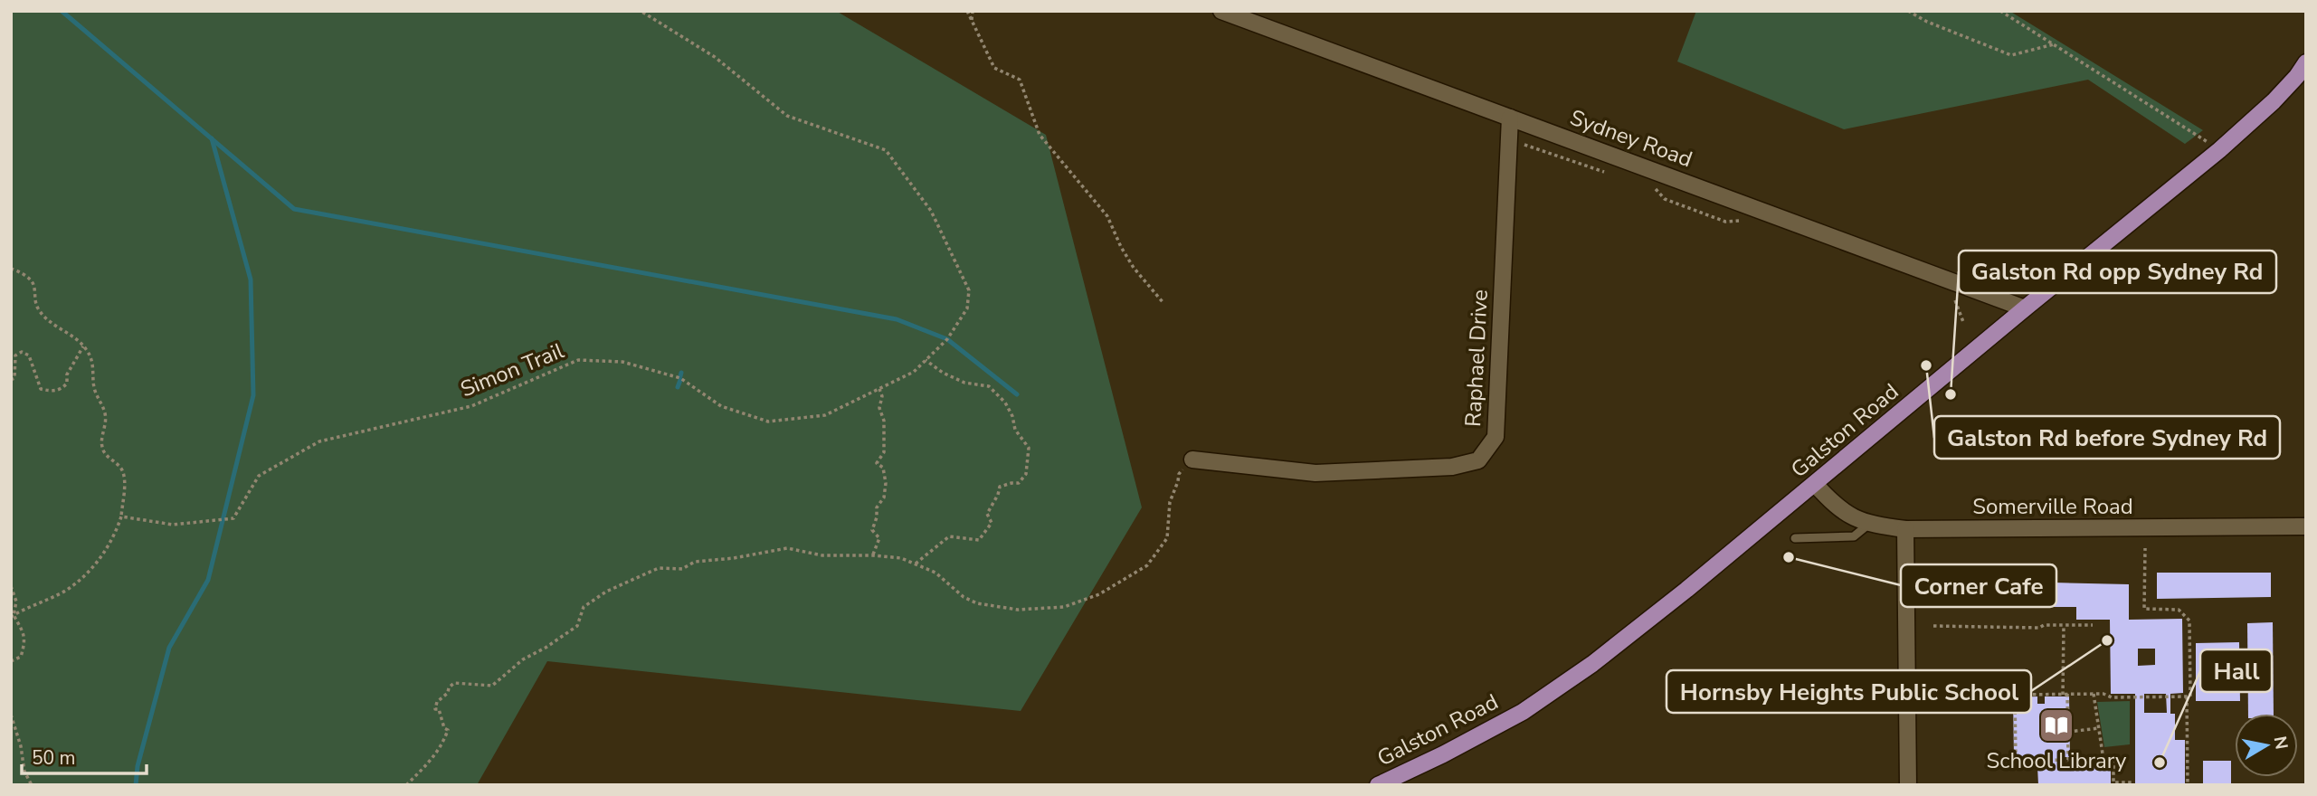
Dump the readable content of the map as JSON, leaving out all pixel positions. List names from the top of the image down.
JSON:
{
  "streets": {
    "main road": ["Galston Road"],
    "street": ["Sydney Road", "Raphael Drive", "Somerville Road"],
    "path": ["Simon Trail"]
  },
  "crossings": [
    ["Sydney Road", "Raphael Drive"],
    ["Sydney Road", "Galston Road"],
    ["Galston Road", "Somerville Road"]
  ],
  "places": {
    "other": [
      "Galston Rd before Sydney Rd",
      "Galston Rd opp Sydney Rd",
      "Corner Cafe",
      "Hornsby Heights Public School",
      "Hall"
    ],
    "library": ["School Library"]
  },
  "scale_bar": "50 m",
  "north": "right"
}
